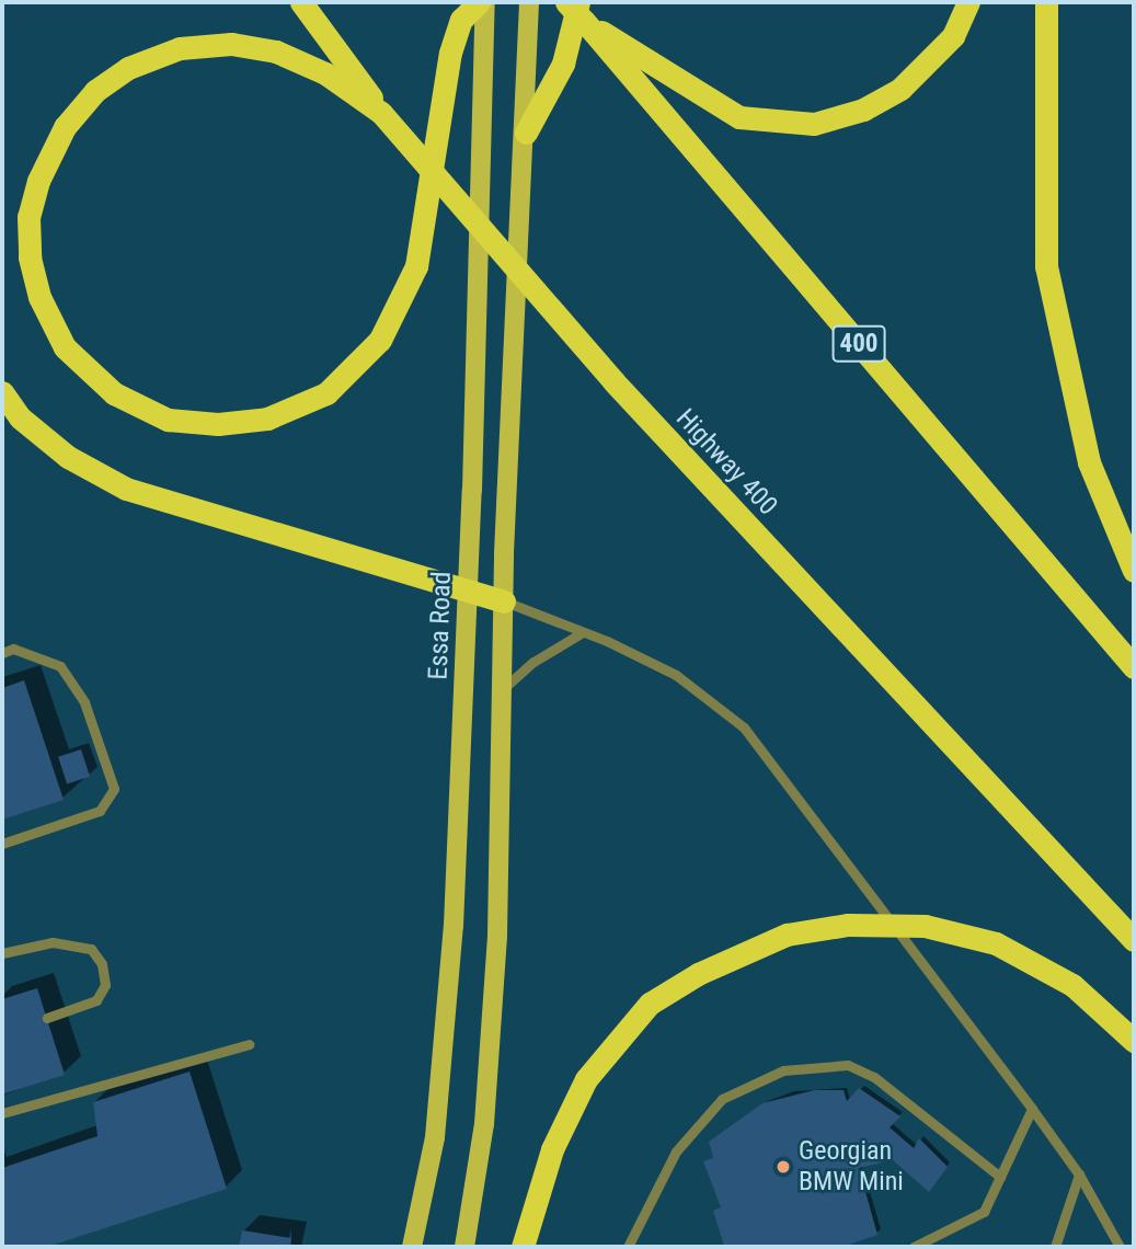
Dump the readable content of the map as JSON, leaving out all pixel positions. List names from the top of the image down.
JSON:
{
  "streets": {
    "highway": ["400", "Highway 400"],
    "main road": ["Essa Road"]
  },
  "places": ["Georgian BMW Mini"]
}
